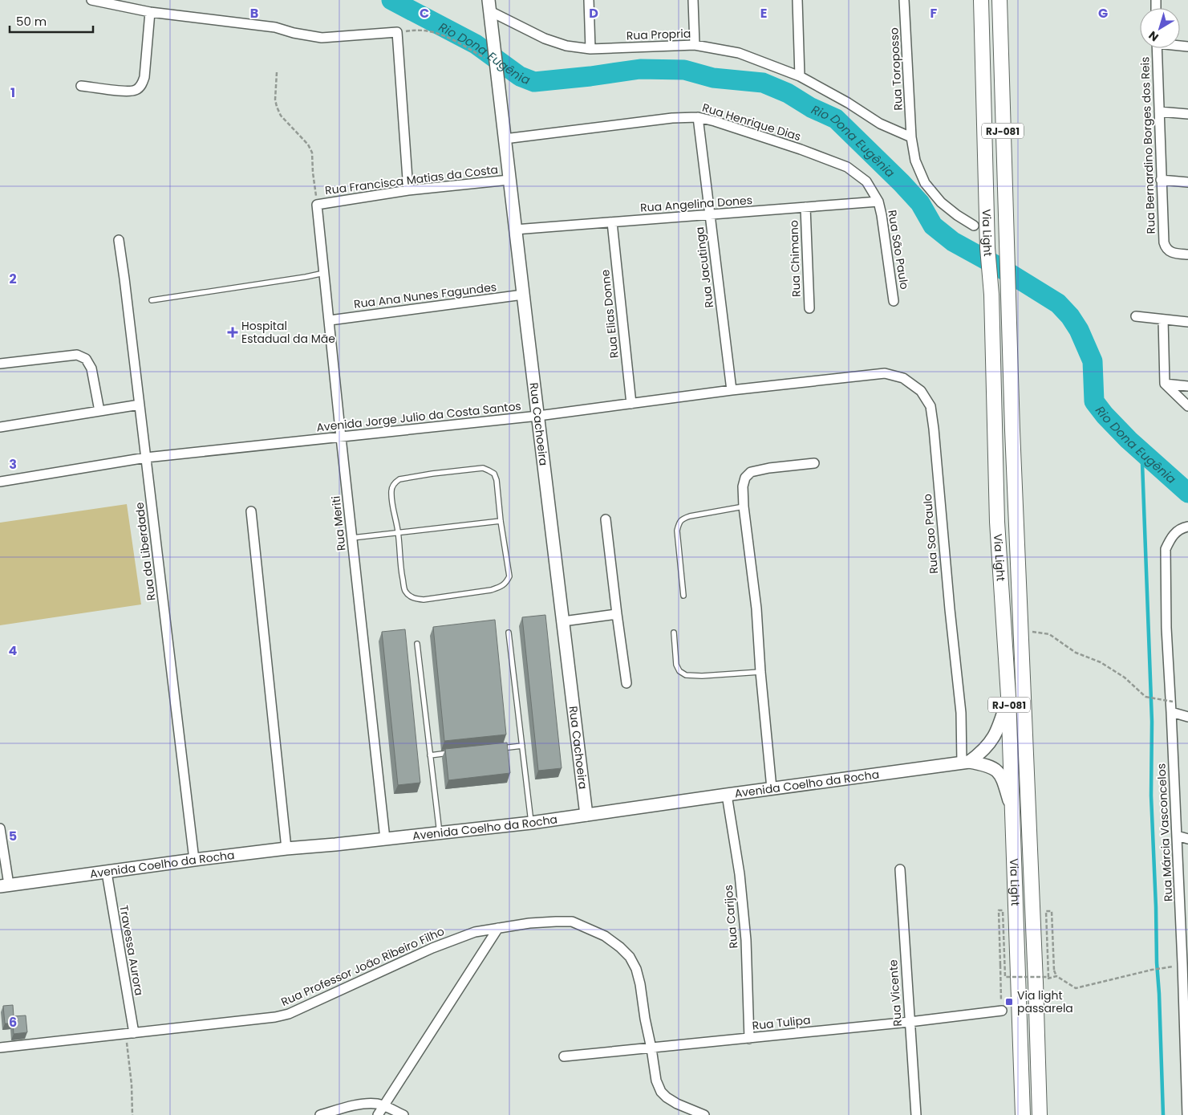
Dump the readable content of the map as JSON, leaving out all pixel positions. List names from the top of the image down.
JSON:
{
  "streets": {
    "main road": [
      "RJ-081",
      "Via Light",
      "Rua Cachoeira",
      "Avenida Coelho da Rocha"
    ],
    "street": [
      "Rua Propria",
      "Rua Toroposso",
      "Rua Henrique Dias",
      "Rua Bernardino Borges dos Reis",
      "Rua Francisca Matias da Costa",
      "Rua Angelina Dones",
      "Rua São Paulo",
      "Rua Chimano",
      "Rua Jacutinga",
      "Rua Ana Nunes Fagundes",
      "Rua Elias Donne",
      "Avenida Jorge Julio da Costa Santos",
      "Rua Meriti",
      "Rua Sao Paulo",
      "Rua da Liberdade",
      "Rua Márcia Vasconcelos",
      "Rua Carijos",
      "Travessa Aurora",
      "Rua Professor João Ribeiro Filho",
      "Rua Vicente",
      "Rua Tulipa"
    ]
  },
  "crossings": [
    ["Rua Propria", "Rua Toroposso"],
    ["Rua Propria", "Rua Cachoeira"],
    ["Rua Henrique Dias", "Rua Angelina Dones"],
    ["Rua Henrique Dias", "Rua São Paulo"],
    ["Rua Henrique Dias", "Rua Jacutinga"],
    ["Rua Henrique Dias", "Rua Cachoeira"],
    ["Rua Francisca Matias da Costa", "Rua Cachoeira"],
    ["Rua Francisca Matias da Costa", "Rua Meriti"],
    ["Rua Angelina Dones", "Rua São Paulo"],
    ["Rua Angelina Dones", "Rua Chimano"],
    ["Rua Angelina Dones", "Rua Jacutinga"],
    ["Rua Angelina Dones", "Rua Elias Donne"],
    ["Rua Angelina Dones", "Rua Cachoeira"],
    ["Via Light", "Avenida Coelho da Rocha"],
    ["Rua Jacutinga", "Avenida Jorge Julio da Costa Santos"],
    ["Rua Ana Nunes Fagundes", "Rua Cachoeira"],
    ["Rua Ana Nunes Fagundes", "Rua Meriti"],
    ["Rua Elias Donne", "Avenida Jorge Julio da Costa Santos"],
    ["Avenida Jorge Julio da Costa Santos", "Rua Cachoeira"],
    ["Avenida Jorge Julio da Costa Santos", "Rua Meriti"],
    ["Avenida Jorge Julio da Costa Santos", "Rua Sao Paulo"],
    ["Avenida Jorge Julio da Costa Santos", "Rua da Liberdade"],
    ["Rua Cachoeira", "Avenida Coelho da Rocha"],
    ["Rua Meriti", "Avenida Coelho da Rocha"],
    ["Rua Sao Paulo", "Avenida Coelho da Rocha"],
    ["Rua da Liberdade", "Avenida Coelho da Rocha"],
    ["Avenida Coelho da Rocha", "Rua Carijos"],
    ["Avenida Coelho da Rocha", "Travessa Aurora"],
    ["Rua Carijos", "Rua Tulipa"],
    ["Travessa Aurora", "Rua Professor João Ribeiro Filho"],
    ["Rua Professor João Ribeiro Filho", "Rua Tulipa"],
    ["Rua Vicente", "Rua Tulipa"]
  ],
  "water": ["Rio Dona Eugênia"],
  "places": {
    "health": ["Hospital Estadual da Mãe"],
    "transit": ["Via light passarela"]
  },
  "scale_bar": "50 m",
  "north": "bottom left",
  "grid": {
    "columns": [
      "B",
      "C",
      "D",
      "E",
      "F",
      "G"
    ],
    "rows": [
      "1",
      "2",
      "3",
      "4",
      "5",
      "6"
    ]
  }
}
